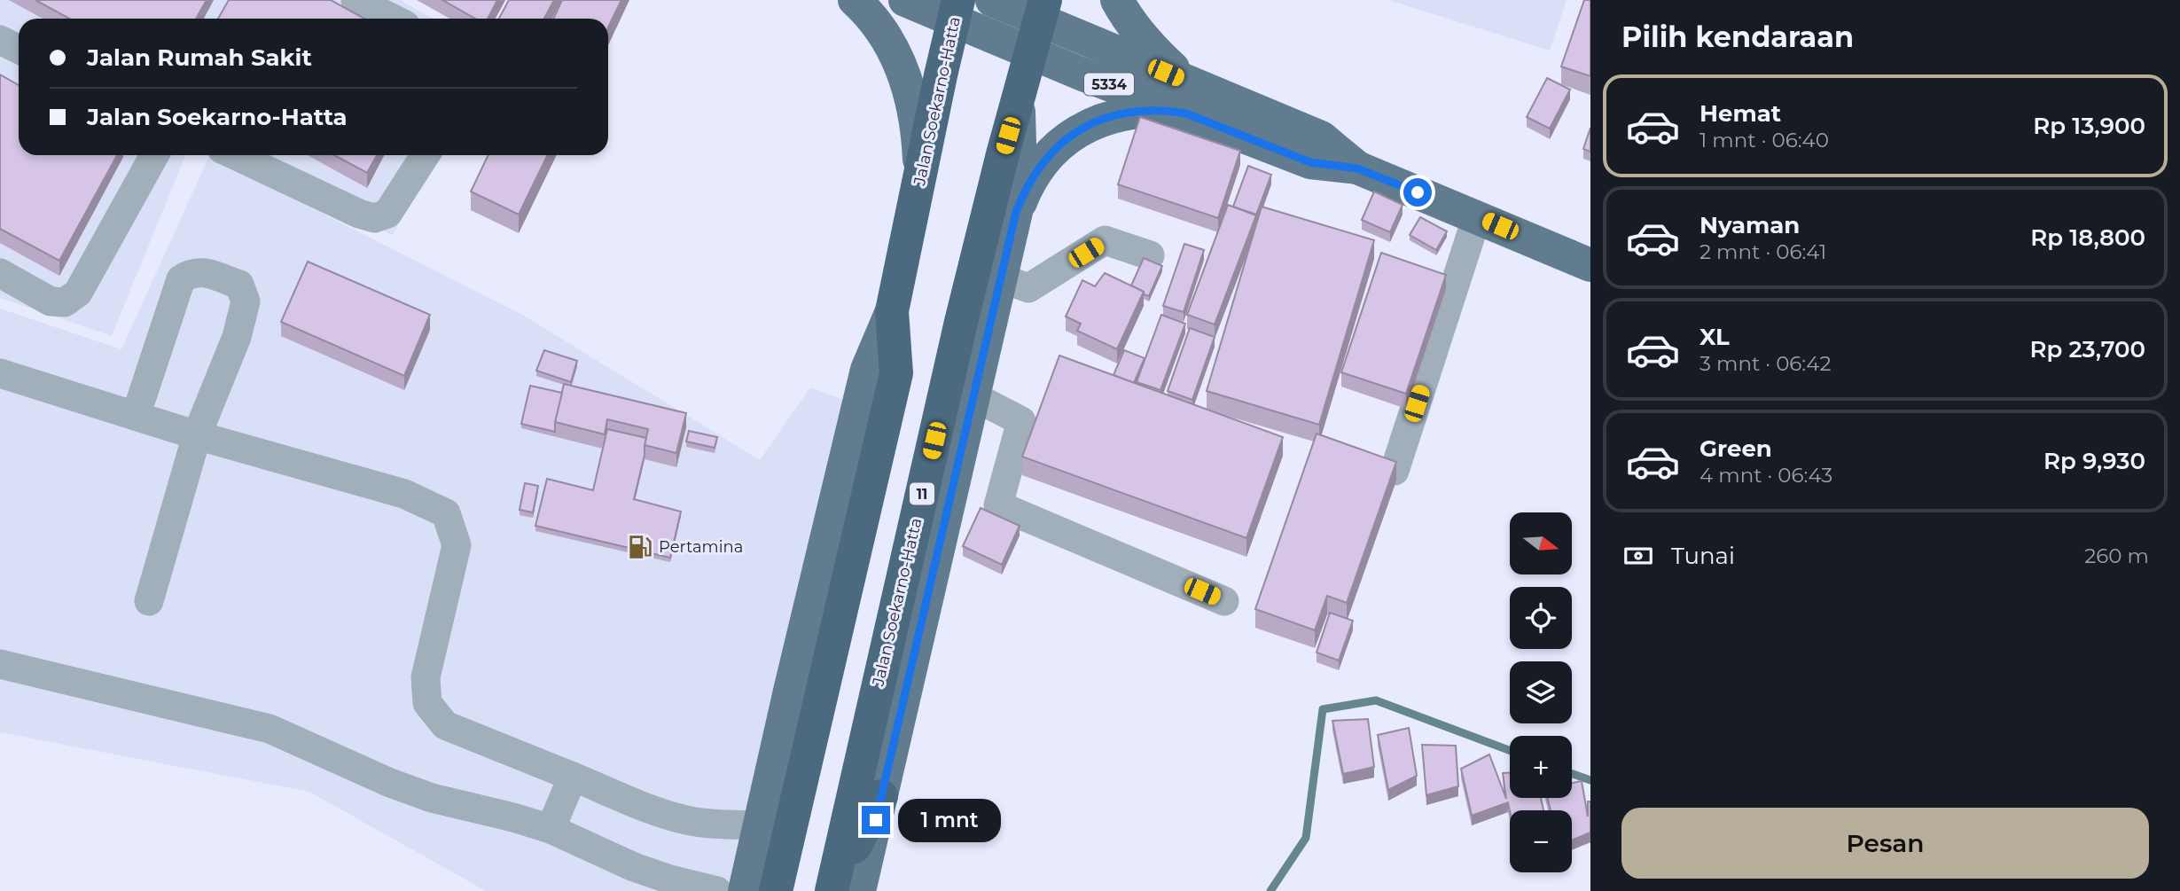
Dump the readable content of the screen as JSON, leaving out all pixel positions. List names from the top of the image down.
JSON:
{
  "streets": {
    "highway": ["Jalan Soekarno-Hatta", "11"],
    "main road": ["5334"]
  },
  "crossings": [
    ["5334", "Jalan Soekarno-Hatta"]
  ],
  "places": {
    "fuel station": ["Pertamina"]
  },
  "north": "right",
  "page": {
    "heading": "Pilih kendaraan",
    "banner": ["Jalan Rumah Sakit", "Jalan Soekarno-Hatta"],
    "list": [
      {
        "name": "Hemat",
        "note": "1 mnt · 06:40",
        "value": "Rp 13,900"
      },
      {
        "name": "Nyaman",
        "note": "2 mnt · 06:41",
        "value": "Rp 18,800"
      },
      {
        "name": "XL",
        "note": "3 mnt · 06:42",
        "value": "Rp 23,700"
      },
      {
        "name": "Green",
        "note": "4 mnt · 06:43",
        "value": "Rp 9,930"
      }
    ],
    "map_buttons": ["+", "−"],
    "pay": ["Tunai", "260 m"],
    "buttons": "Pesan",
    "bubble": "1 mnt"
  }
}
